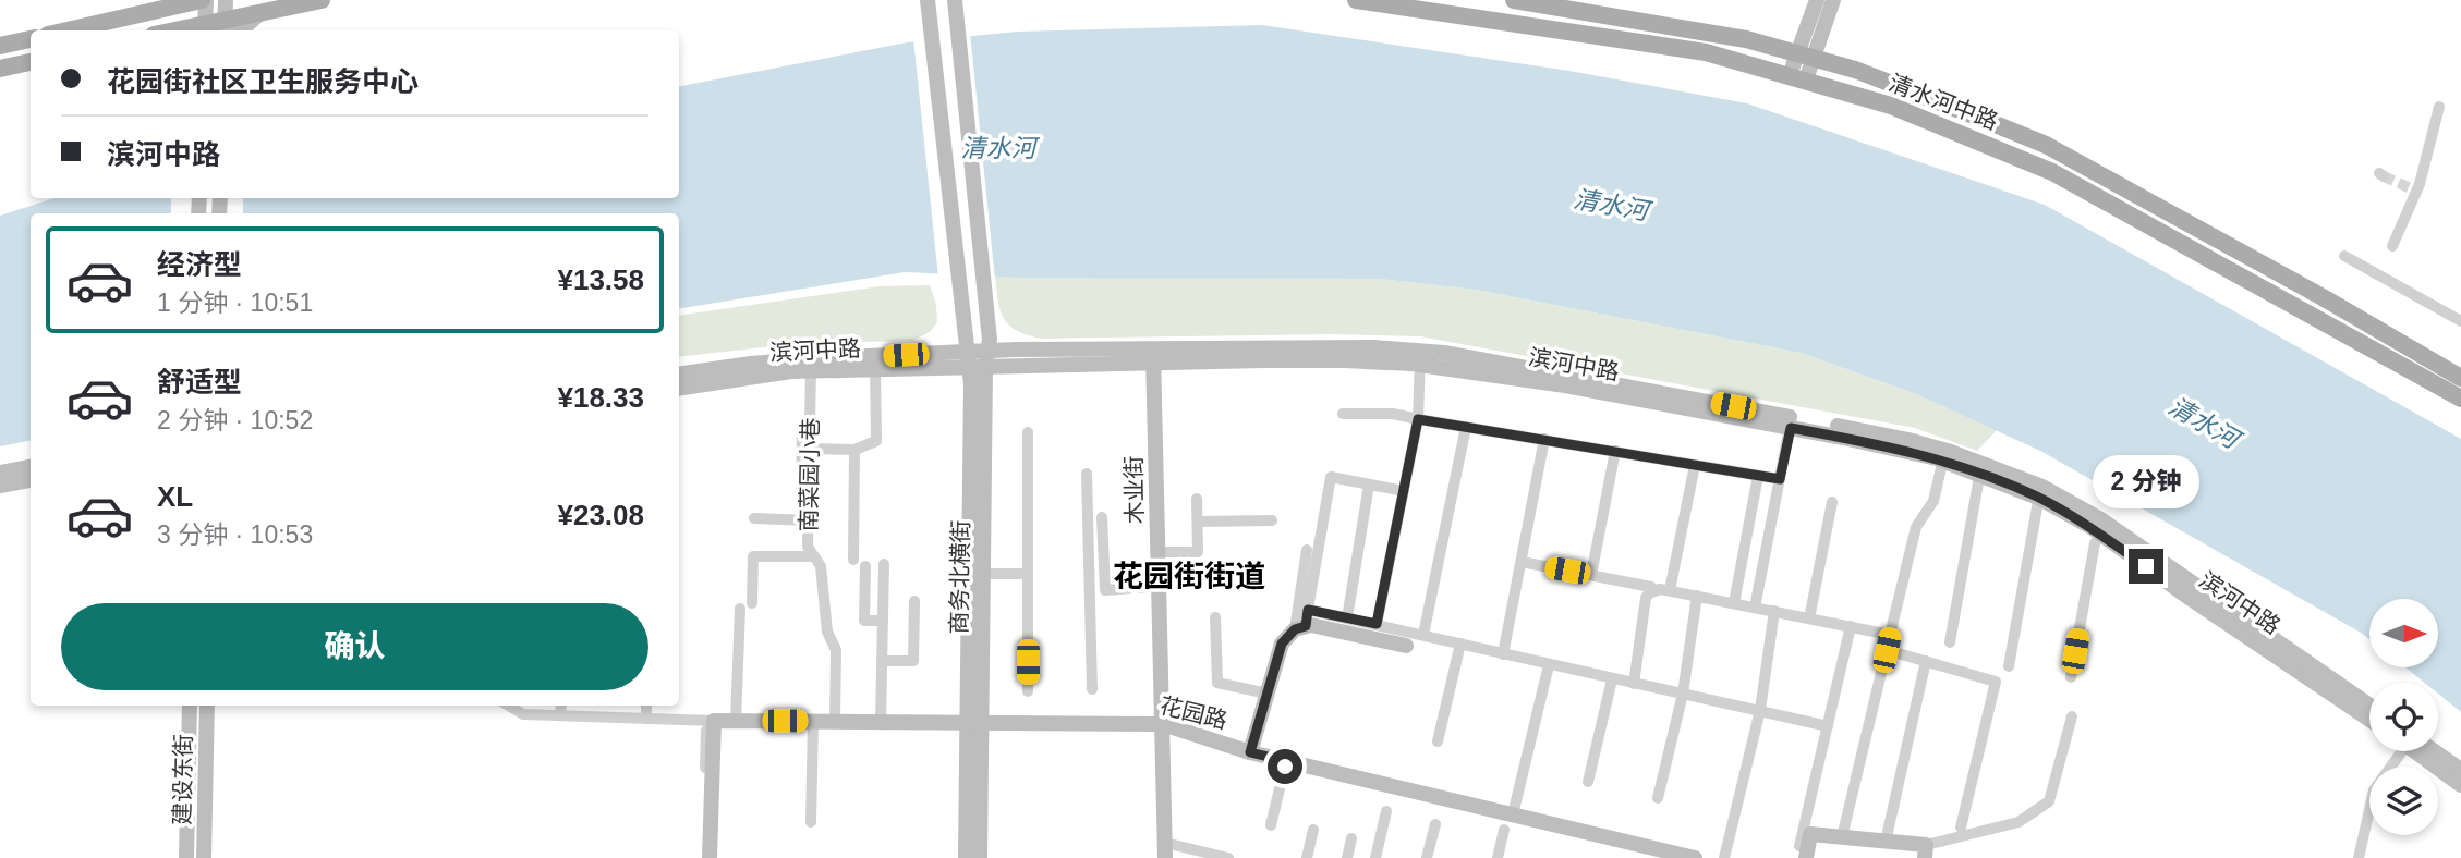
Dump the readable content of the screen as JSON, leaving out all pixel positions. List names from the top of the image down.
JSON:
{
  "streets": {
    "main road": [
      "清水河中路",
      "滨河中路",
      "木业街",
      "商务北横街",
      "花园路",
      "建设东街"
    ],
    "street": ["南菜园小巷"]
  },
  "crossings": [
    ["滨河中路", "南菜园小巷"],
    ["滨河中路", "木业街"],
    ["滨河中路", "商务北横街"],
    ["南菜园小巷", "花园路"],
    ["木业街", "花园路"],
    ["商务北横街", "花园路"]
  ],
  "districts": ["花园街街道"],
  "water": ["清水河"],
  "north": "right",
  "page": {
    "banner": ["花园街社区卫生服务中心", "滨河中路"],
    "list": [
      {
        "name": "经济型",
        "note": "1 分钟 · 10:51",
        "value": "¥13.58"
      },
      {
        "name": "舒适型",
        "note": "2 分钟 · 10:52",
        "value": "¥18.33"
      },
      {
        "name": "XL",
        "note": "3 分钟 · 10:53",
        "value": "¥23.08"
      }
    ],
    "bubble": "2 分钟",
    "buttons": "确认"
  }
}
